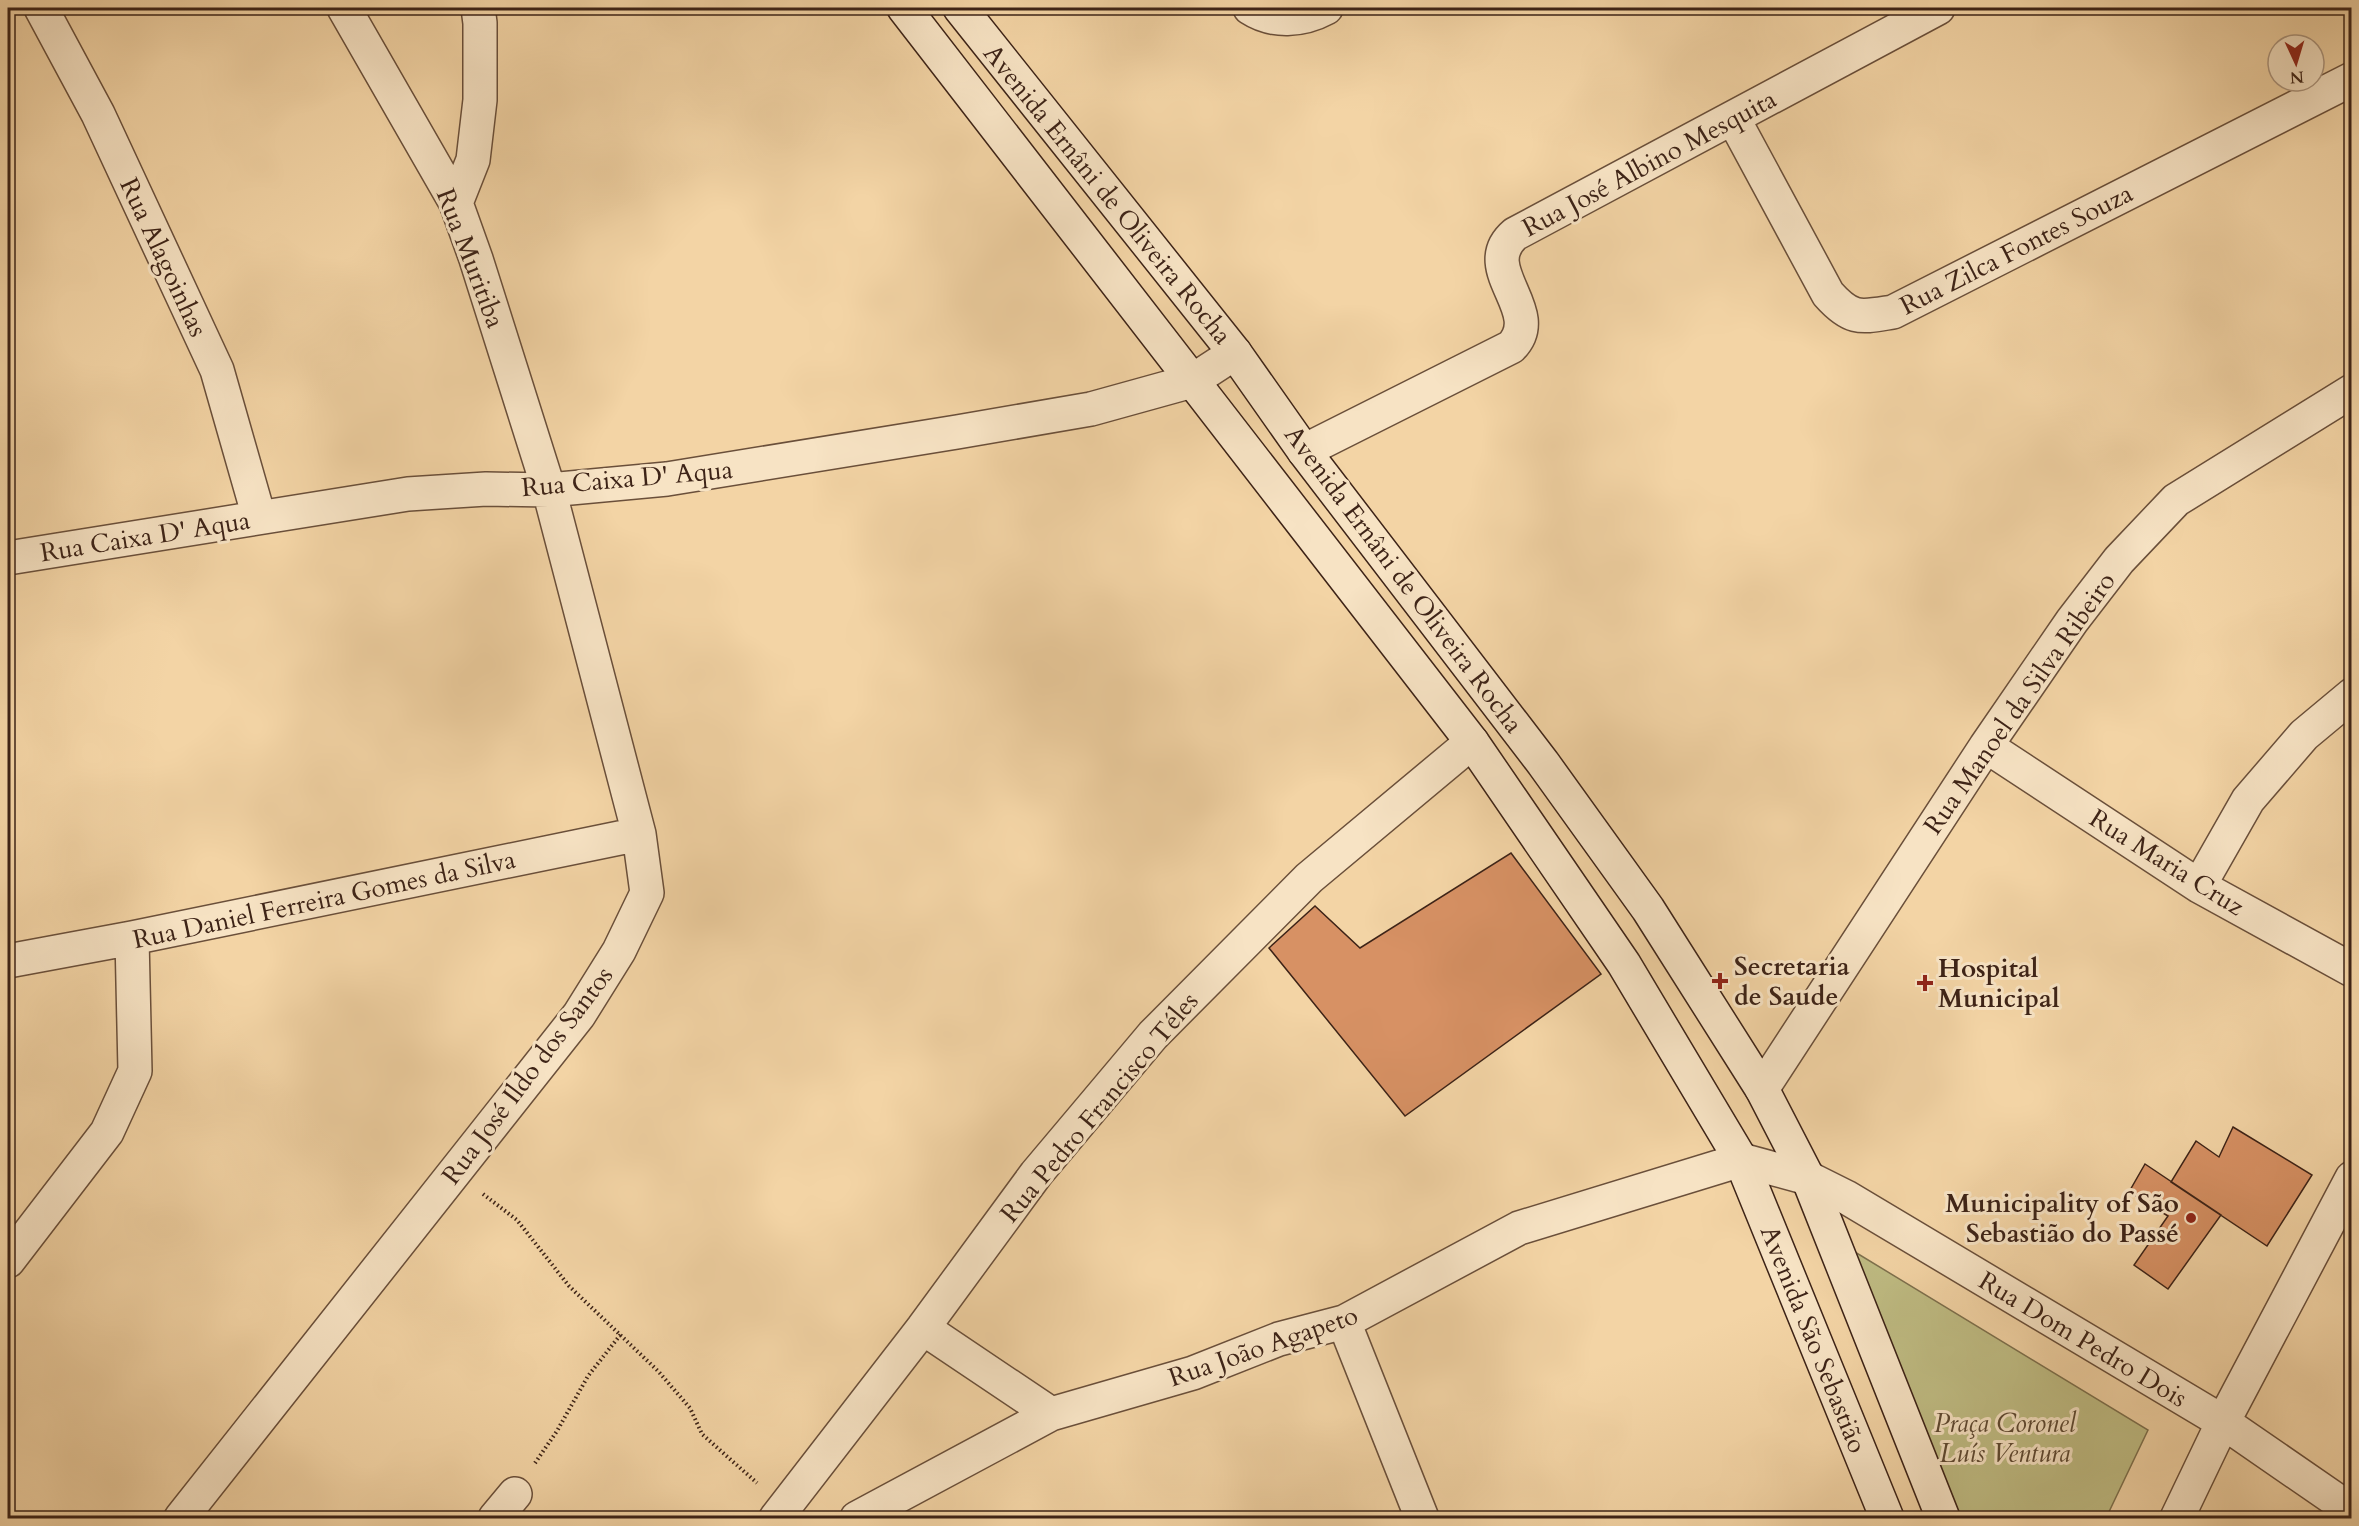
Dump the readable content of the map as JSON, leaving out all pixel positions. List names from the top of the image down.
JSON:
{
  "streets": {
    "street": [
      "Rua José Albino Mesquita",
      "Avenida Ernâni de Oliveira Rocha",
      "Rua Zilca Fontes Souza",
      "Rua Alagoinhas",
      "Rua Muritiba",
      "Rua Caixa D' Aqua",
      "Rua Manoel da Silva Ribeiro",
      "Rua Maria Cruz",
      "Rua Daniel Ferreira Gomes da Silva",
      "Rua José Ildo dos Santos",
      "Rua Pedro Francisco Téles",
      "Avenida São Sebastião",
      "Rua Dom Pedro Dois",
      "Rua João Agapeto"
    ]
  },
  "crossings": [
    ["Rua José Albino Mesquita", "Avenida Ernâni de Oliveira Rocha"],
    ["Rua José Albino Mesquita", "Rua Zilca Fontes Souza"],
    ["Avenida Ernâni de Oliveira Rocha", "Rua Caixa D' Aqua"],
    ["Avenida Ernâni de Oliveira Rocha", "Rua Manoel da Silva Ribeiro"],
    ["Avenida Ernâni de Oliveira Rocha", "Rua Pedro Francisco Téles"],
    ["Avenida Ernâni de Oliveira Rocha", "Avenida São Sebastião"],
    ["Avenida Ernâni de Oliveira Rocha", "Rua Dom Pedro Dois"],
    ["Avenida Ernâni de Oliveira Rocha", "Rua João Agapeto"],
    ["Rua Alagoinhas", "Rua Caixa D' Aqua"],
    ["Rua Muritiba", "Rua Caixa D' Aqua"],
    ["Rua Muritiba", "Rua José Ildo dos Santos"],
    ["Rua Caixa D' Aqua", "Rua José Ildo dos Santos"],
    ["Rua Manoel da Silva Ribeiro", "Rua Maria Cruz"],
    ["Rua Daniel Ferreira Gomes da Silva", "Rua José Ildo dos Santos"],
    ["Avenida São Sebastião", "Rua Dom Pedro Dois"],
    ["Avenida São Sebastião", "Rua João Agapeto"],
    ["Rua Dom Pedro Dois", "Rua João Agapeto"]
  ],
  "parks": ["Praça Coronel Luís Ventura"],
  "places": {
    "health": ["Secretaria de Saude", "Hospital Municipal"],
    "other": ["Municipality of São Sebastião do Passé"]
  },
  "north": "bottom"
}
